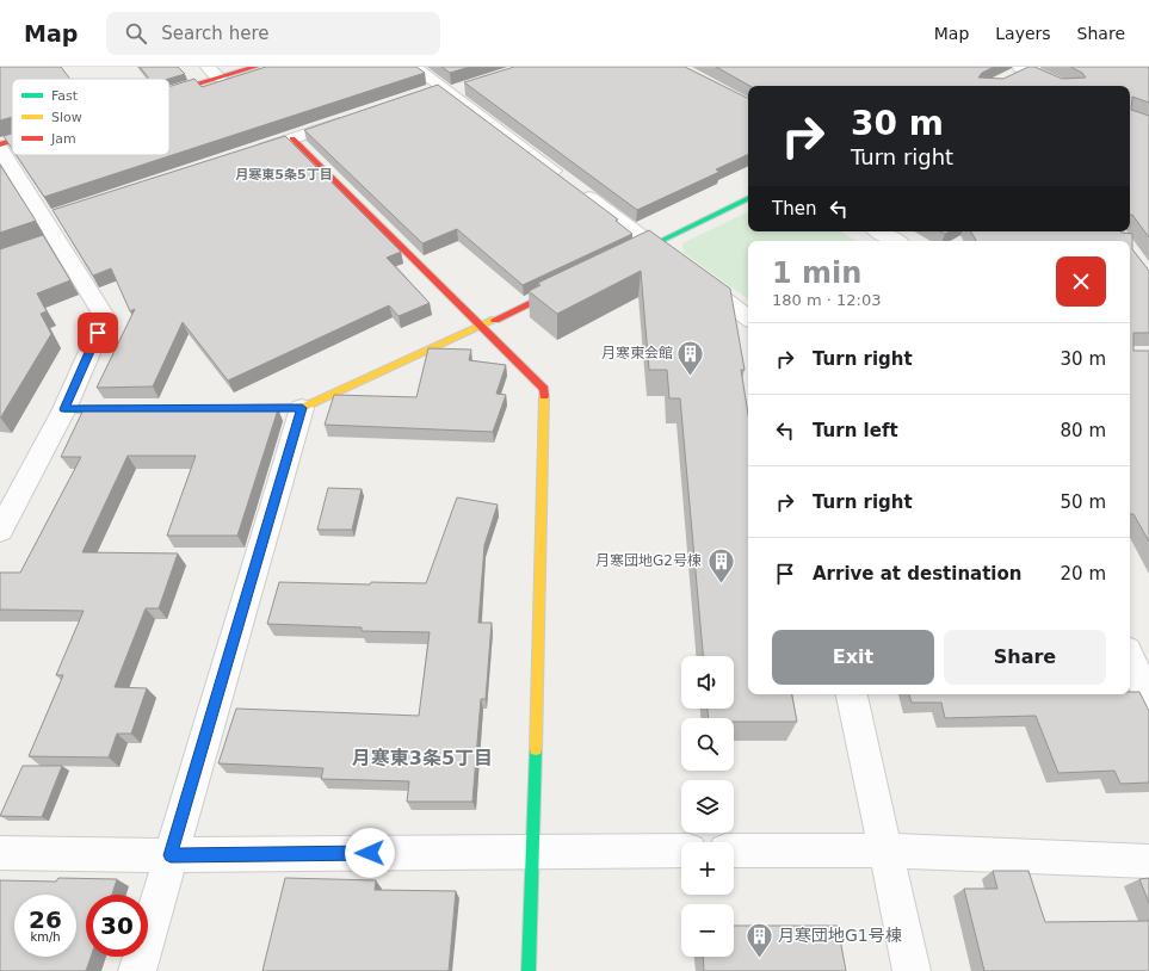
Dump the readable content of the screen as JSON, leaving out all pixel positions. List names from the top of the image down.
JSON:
{
  "districts": ["月寒東5条5丁目", "月寒東3条5丁目"],
  "places": {
    "building": ["月寒東会館", "月寒団地G2号棟", "月寒団地G1号棟"]
  },
  "legend": ["Fast", "Slow", "Jam"],
  "page": {
    "header": "Map",
    "search": "Search here",
    "nav": ["Map", "Layers", "Share"],
    "turn": ["30 m", "Turn right"],
    "then": "Then",
    "heading": ["1 min", "180 m · 12:03"],
    "list": [
      {
        "name": "Turn right",
        "value": "30 m"
      },
      {
        "name": "Turn left",
        "value": "80 m"
      },
      {
        "name": "Turn right",
        "value": "50 m"
      },
      {
        "name": "Arrive at destination",
        "value": "20 m"
      }
    ],
    "buttons": ["Exit", "Share"],
    "map_buttons": ["+", "−"],
    "speed": "26 km/h",
    "limit": "30"
  }
}
